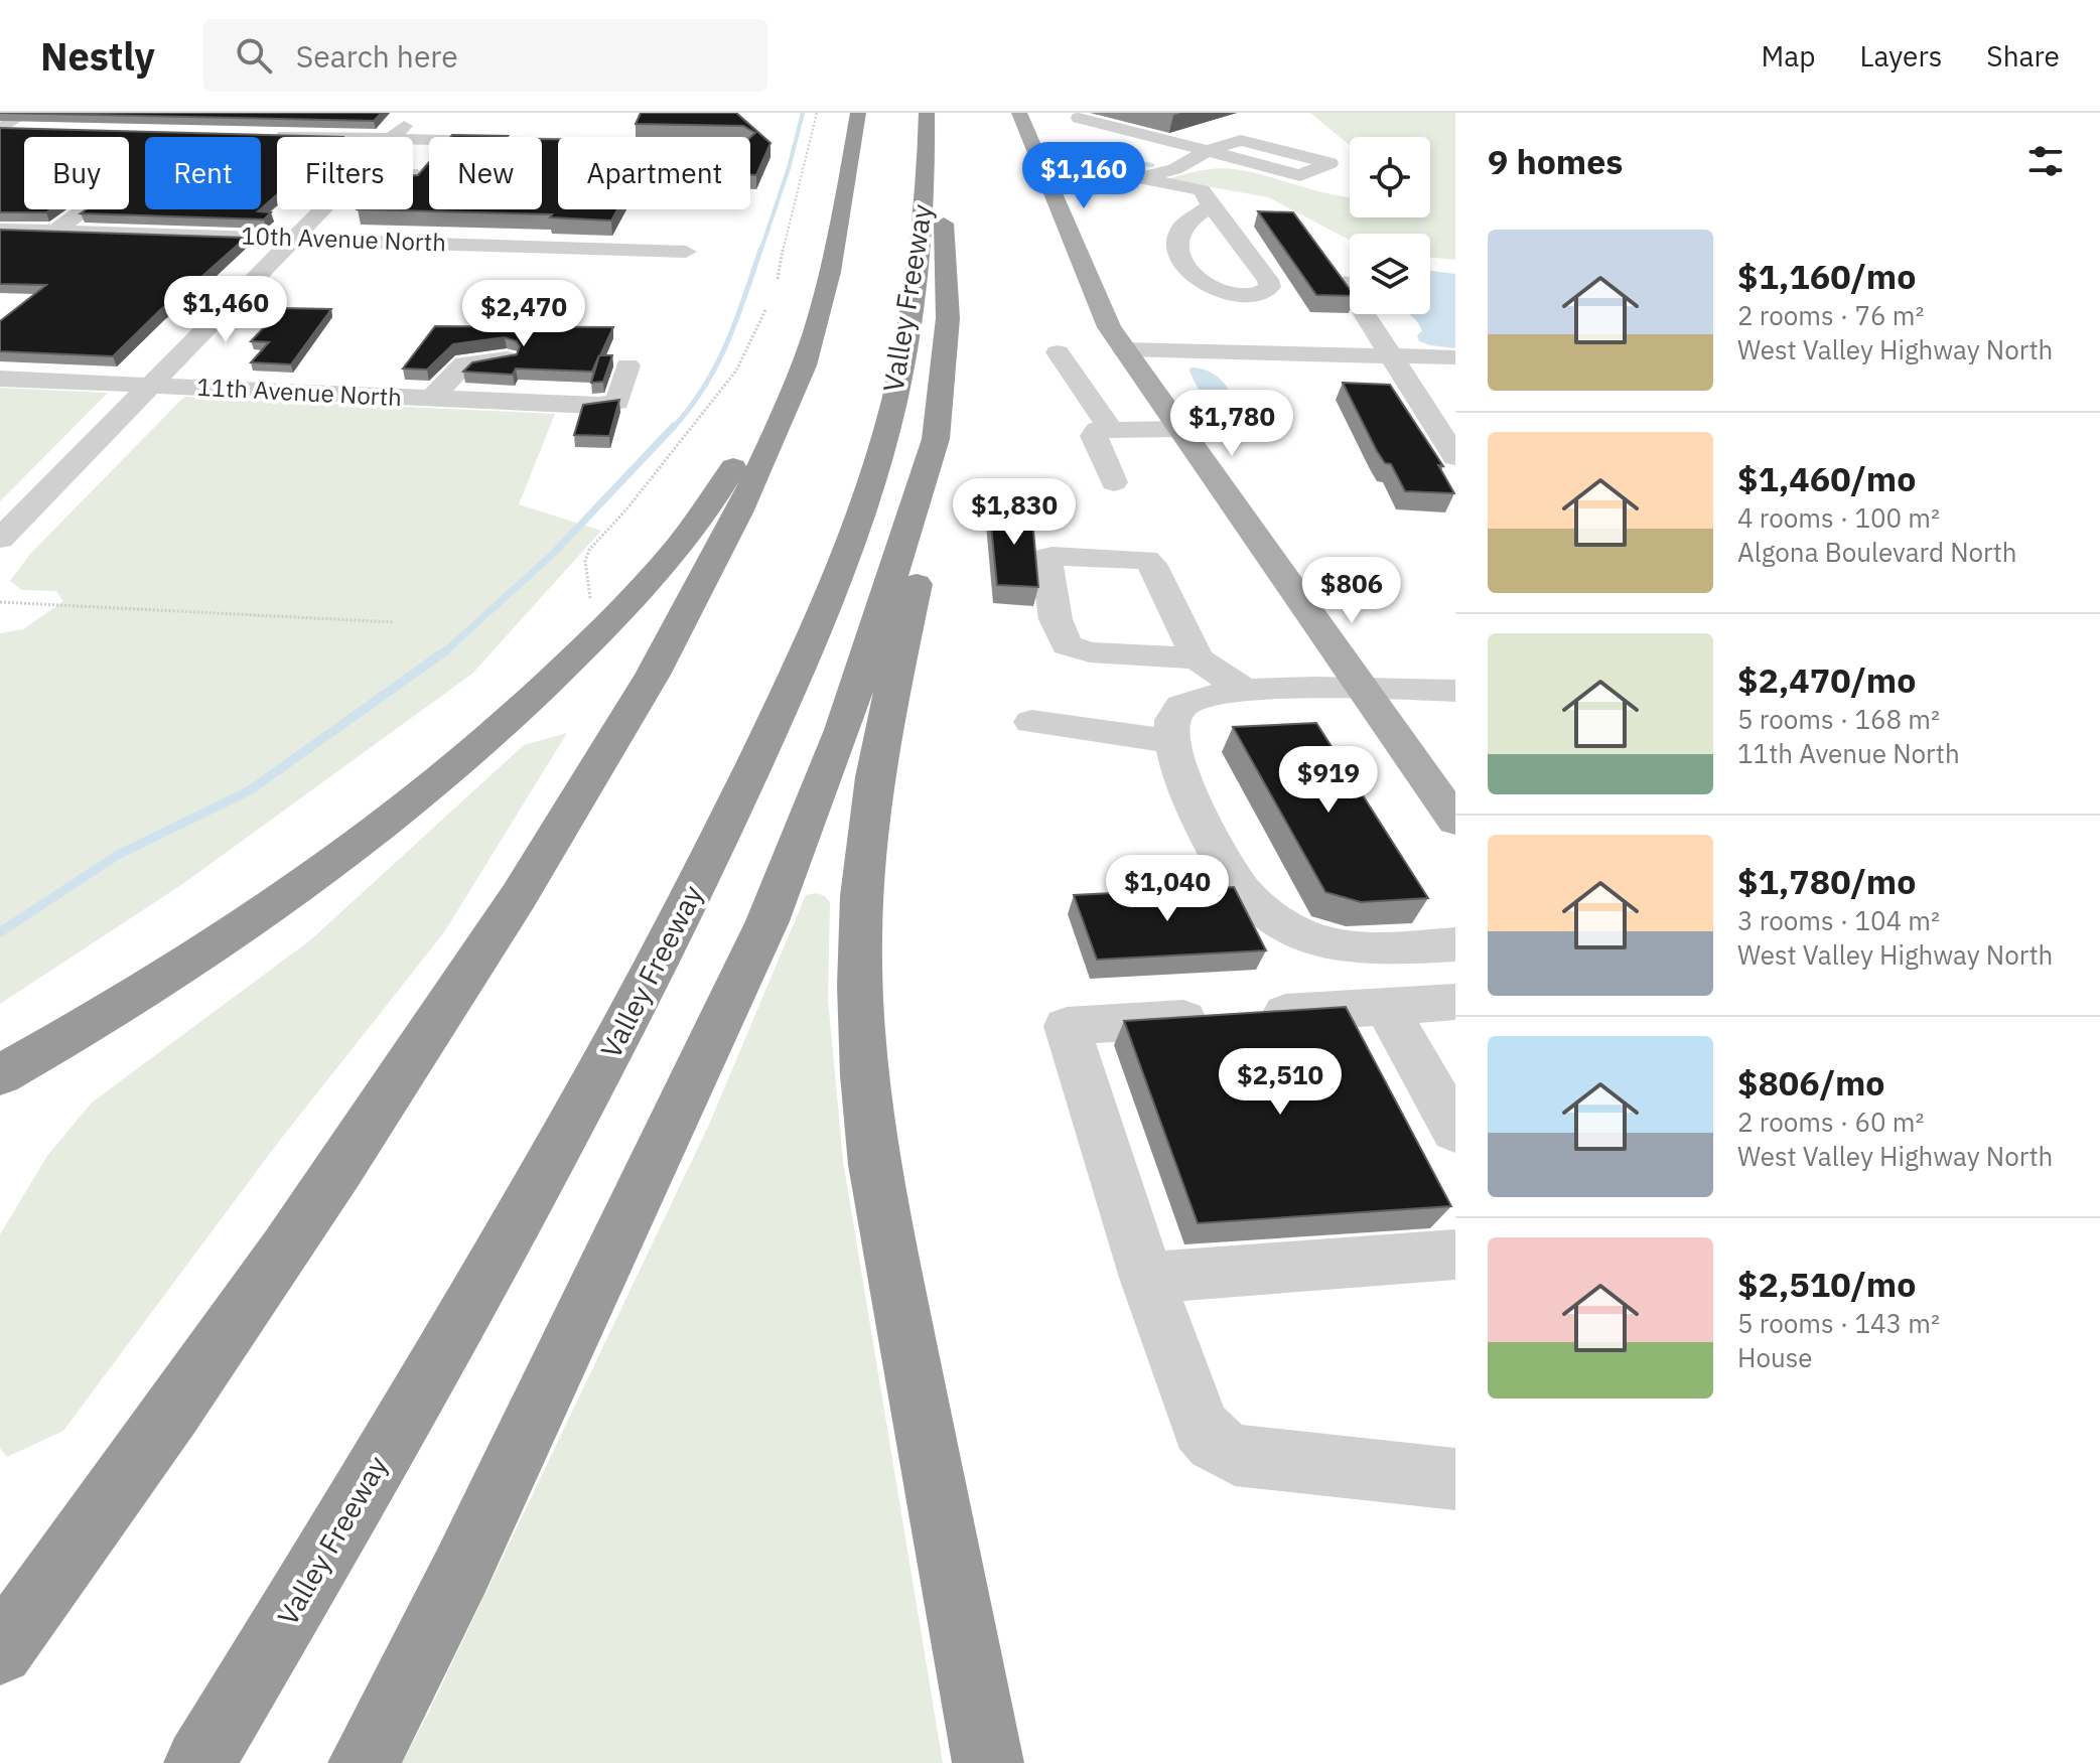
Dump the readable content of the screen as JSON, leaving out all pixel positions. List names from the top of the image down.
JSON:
{
  "streets": {
    "highway": ["Valley Freeway"],
    "street": ["10th Avenue North", "11th Avenue North"]
  },
  "page": {
    "header": "Nestly",
    "search": "Search here",
    "nav": ["Map", "Layers", "Share"],
    "heading": "9 homes",
    "chip": [
      "Buy",
      "Rent",
      "Filters",
      "New",
      "Apartment"
    ],
    "price": [
      "$1,160",
      "$1,460",
      "$2,470",
      "$1,780",
      "$1,830",
      "$806",
      "$919",
      "$1,040",
      "$2,510"
    ],
    "list": [
      {
        "name": "$1,160/mo",
        "note": "2 rooms · 76 m² · West Valley Highway North"
      },
      {
        "name": "$1,460/mo",
        "note": "4 rooms · 100 m² · Algona Boulevard North"
      },
      {
        "name": "$2,470/mo",
        "note": "5 rooms · 168 m² · 11th Avenue North"
      },
      {
        "name": "$1,780/mo",
        "note": "3 rooms · 104 m² · West Valley Highway North"
      },
      {
        "name": "$806/mo",
        "note": "2 rooms · 60 m² · West Valley Highway North"
      },
      {
        "name": "$2,510/mo",
        "note": "5 rooms · 143 m² · House"
      }
    ]
  }
}
